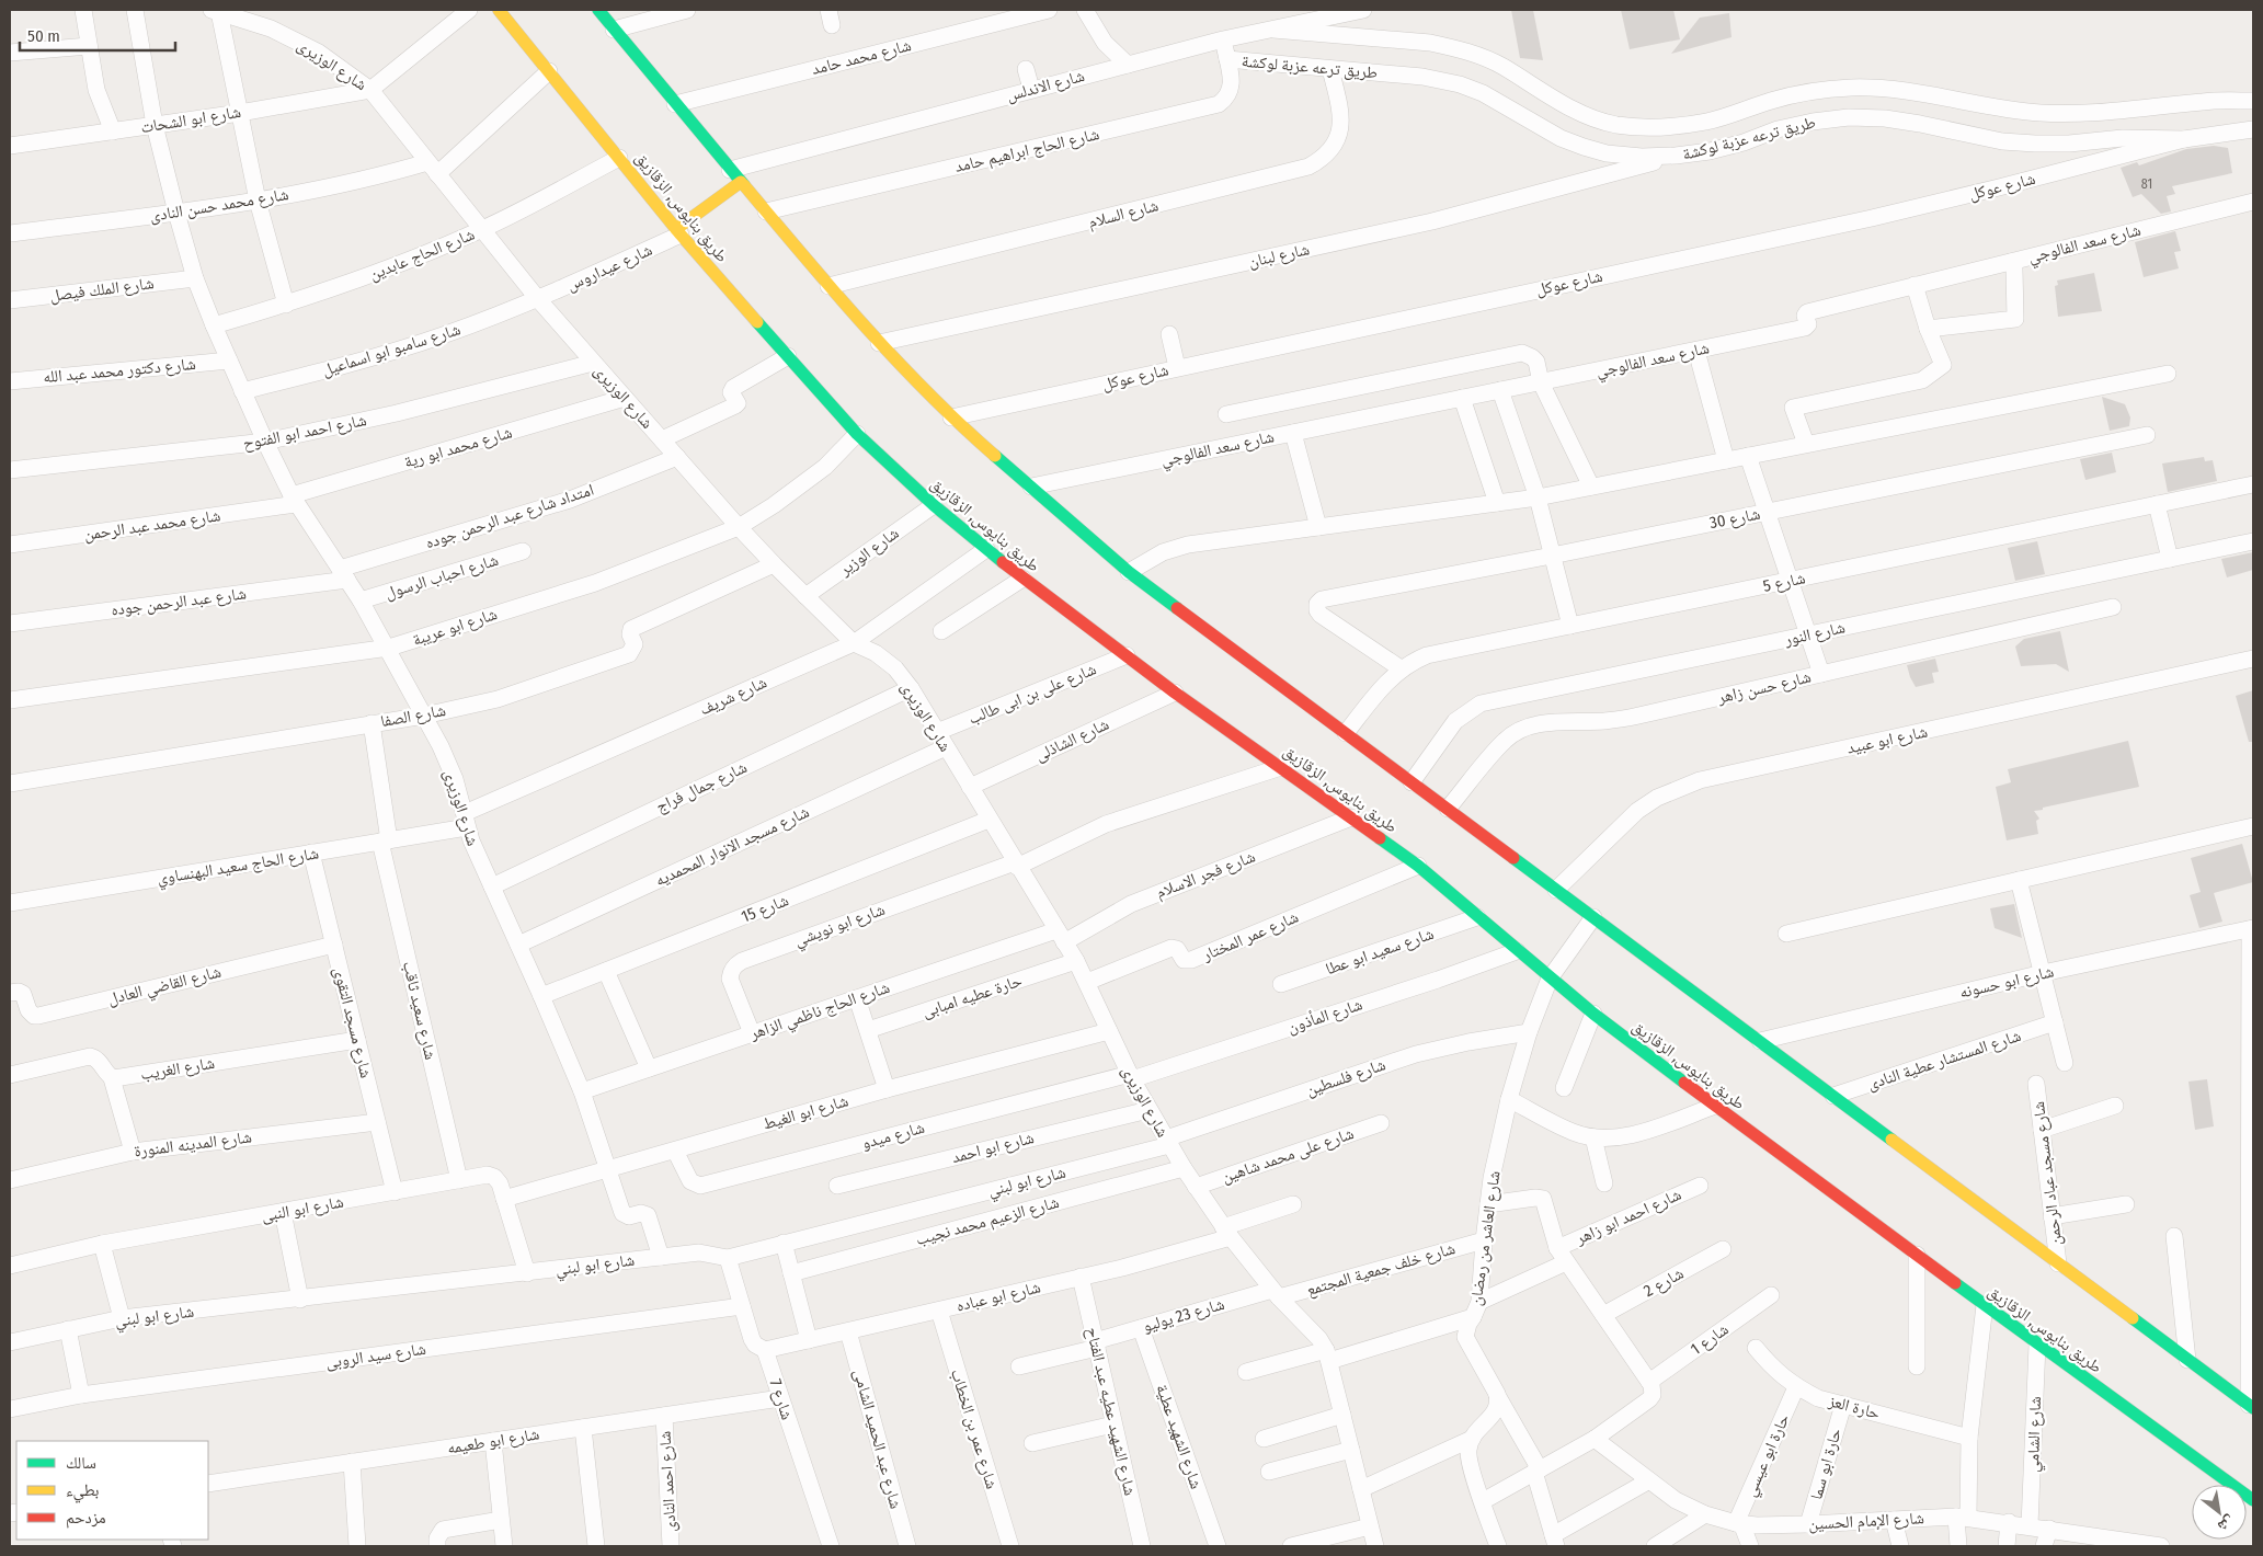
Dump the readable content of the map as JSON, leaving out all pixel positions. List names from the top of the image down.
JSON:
{
  "streets": {
    "main road": ["طريق بنايوس, الزقازيق"],
    "street": [
      "شارع محمد حامد",
      "شارع الوزيرى",
      "طريق ترعه عزبة لوكشة",
      "شارع الاندلس",
      "شارع ابو الشحات",
      "شارع الحاج ابراهيم حامد",
      "شارع عوكل",
      "شارع محمد حسن النادى",
      "شارع السلام",
      "شارع سعد الفالوجي",
      "شارع الحاج عابدين",
      "شارع لبنان",
      "شارع عيداروس",
      "شارع الملك فيصل",
      "شارع سامبو ابو اسماعيل",
      "شارع دكتور محمد عبد الله",
      "شارع احمد ابو الفتوح",
      "شارع محمد ابو رية",
      "امتداد شارع عبد الرحمن جوده",
      "شارع 30",
      "شارع محمد عبد الرحمن",
      "شارع الوزير",
      "شارع احباب الرسول",
      "شارع 5",
      "شارع عبد الرحمن جوده",
      "شارع ابو عريبة",
      "شارع النور",
      "شارع حسن زاهر",
      "شارع على بن ابى طالب",
      "شارع شريف",
      "شارع الصفا",
      "شارع الشاذلى",
      "شارع ابو عبيد",
      "شارع جمال فراج",
      "شارع مسجد الانوار المحمديه",
      "شارع الحاج سعيد البهنساوي",
      "شارع فجر الاسلام",
      "شارع 15",
      "شارع ابو نويشي",
      "شارع عمر المختار",
      "شارع سعيد ابو عطا",
      "شارع ابو حسونه",
      "شارع القاضي العادل",
      "حارة عطيه امبابى",
      "شارع سعيد ثاقب",
      "شارع الحاج ناظمي الزاهر",
      "شارع المأذون",
      "شارع مسجد التقوى",
      "شارع المستشار عطية النادى",
      "شارع الغريب",
      "شارع فلسطين",
      "شارع ابو الغيط",
      "شارع ميدو",
      "شارع المدينه المنورة",
      "شارع ابو احمد",
      "شارع على محمد شاهين",
      "شارع مسجد عباد الرحمن",
      "شارع ابو لبني",
      "شارع ابو النبى",
      "شارع احمد ابو زاهر",
      "شارع الزعيم محمد نجيب",
      "شارع العاشر من رمضان",
      "شارع خلف جمعية المجتمع",
      "شارع 2",
      "شارع ابو عباده",
      "شارع 23 يوليو",
      "شارع 1",
      "شارع سيد الروبى",
      "شارع 7",
      "حارة العز",
      "شارع الشهيد عطيه عبد الفتاح",
      "شارع عمر بن الخطاب",
      "شارع الشامي",
      "شارع الشهيد عطية",
      "شارع عبد الحميد الشامى",
      "شارع ابو طعيمه",
      "حارة ابو عيسي",
      "حارة ابو سما",
      "شارع احمد النادى",
      "شارع الإمام الحسين"
    ]
  },
  "crossings": [
    ["شارع الوزيرى", "شارع ابو الشحات"],
    ["شارع الوزيرى", "شارع محمد حسن النادى"],
    ["شارع الوزيرى", "شارع الحاج عابدين"],
    ["شارع الوزيرى", "شارع عيداروس"],
    ["شارع الوزيرى", "شارع الملك فيصل"],
    ["شارع الوزيرى", "شارع سامبو ابو اسماعيل"],
    ["شارع الوزيرى", "شارع دكتور محمد عبد الله"],
    ["شارع الوزيرى", "شارع احمد ابو الفتوح"],
    ["شارع الوزيرى", "شارع محمد ابو رية"],
    ["شارع الوزيرى", "امتداد شارع عبد الرحمن جوده"],
    ["شارع الوزيرى", "شارع محمد عبد الرحمن"],
    ["شارع الوزيرى", "شارع الوزير"],
    ["شارع الوزيرى", "شارع احباب الرسول"],
    ["شارع الوزيرى", "شارع عبد الرحمن جوده"],
    ["شارع الوزيرى", "شارع ابو عريبة"],
    ["شارع الوزيرى", "شارع على بن ابى طالب"],
    ["شارع الوزيرى", "شارع شريف"],
    ["شارع الوزيرى", "شارع الصفا"],
    ["شارع الوزيرى", "شارع الشاذلى"],
    ["شارع الوزيرى", "شارع جمال فراج"],
    ["شارع الوزيرى", "شارع مسجد الانوار المحمديه"],
    ["شارع الوزيرى", "شارع الحاج سعيد البهنساوي"],
    ["شارع الوزيرى", "شارع فجر الاسلام"],
    ["شارع الوزيرى", "شارع 15"],
    ["شارع الوزيرى", "شارع ابو نويشي"],
    ["شارع الوزيرى", "شارع عمر المختار"],
    ["شارع الوزيرى", "حارة عطيه امبابى"],
    ["شارع الوزيرى", "شارع الحاج ناظمي الزاهر"],
    ["شارع الوزيرى", "شارع المأذون"],
    ["شارع الوزيرى", "شارع فلسطين"],
    ["شارع الوزيرى", "شارع ابو الغيط"],
    ["شارع الوزيرى", "شارع ميدو"],
    ["شارع الوزيرى", "شارع ابو احمد"],
    ["شارع الوزيرى", "شارع على محمد شاهين"],
    ["شارع الوزيرى", "شارع ابو لبني"],
    ["شارع الوزيرى", "شارع الزعيم محمد نجيب"],
    ["شارع الوزيرى", "شارع خلف جمعية المجتمع"],
    ["شارع الوزيرى", "شارع ابو عباده"],
    ["شارع الوزيرى", "شارع 23 يوليو"],
    ["طريق ترعه عزبة لوكشة", "شارع الاندلس"],
    ["طريق ترعه عزبة لوكشة", "شارع الحاج ابراهيم حامد"],
    ["طريق ترعه عزبة لوكشة", "شارع عوكل"],
    ["طريق ترعه عزبة لوكشة", "شارع السلام"],
    ["طريق ترعه عزبة لوكشة", "شارع لبنان"],
    ["شارع الاندلس", "شارع الحاج ابراهيم حامد"],
    ["طريق بنايوس, الزقازيق", "شارع الحاج عابدين"],
    ["طريق بنايوس, الزقازيق", "شارع عيداروس"],
    ["طريق بنايوس, الزقازيق", "شارع الوزير"],
    ["طريق بنايوس, الزقازيق", "شارع ابو عريبة"],
    ["طريق بنايوس, الزقازيق", "شارع على بن ابى طالب"],
    ["طريق بنايوس, الزقازيق", "شارع شريف"],
    ["طريق بنايوس, الزقازيق", "شارع الشاذلى"],
    ["طريق بنايوس, الزقازيق", "شارع فجر الاسلام"],
    ["طريق بنايوس, الزقازيق", "شارع ابو نويشي"],
    ["طريق بنايوس, الزقازيق", "شارع عمر المختار"],
    ["طريق بنايوس, الزقازيق", "شارع سعيد ابو عطا"],
    ["طريق بنايوس, الزقازيق", "شارع المأذون"],
    ["طريق بنايوس, الزقازيق", "شارع العاشر من رمضان"],
    ["طريق بنايوس, الزقازيق", "شارع الشامي"],
    ["شارع عيداروس", "شارع سامبو ابو اسماعيل"],
    ["شارع محمد ابو رية", "شارع محمد عبد الرحمن"],
    ["امتداد شارع عبد الرحمن جوده", "شارع عبد الرحمن جوده"],
    ["شارع 30", "شارع 5"],
    ["شارع شريف", "شارع الحاج سعيد البهنساوي"],
    ["شارع الصفا", "شارع سعيد ثاقب"],
    ["شارع الحاج سعيد البهنساوي", "شارع سعيد ثاقب"],
    ["شارع الحاج سعيد البهنساوي", "شارع مسجد التقوى"],
    ["شارع فجر الاسلام", "شارع الحاج ناظمي الزاهر"],
    ["شارع ابو نويشي", "شارع الحاج ناظمي الزاهر"],
    ["شارع القاضي العادل", "شارع مسجد التقوى"],
    ["شارع سعيد ثاقب", "شارع ابو النبى"],
    ["شارع المأذون", "شارع ميدو"],
    ["شارع مسجد التقوى", "شارع الغريب"],
    ["شارع مسجد التقوى", "شارع المدينه المنورة"],
    ["شارع مسجد التقوى", "شارع ابو النبى"],
    ["شارع فلسطين", "شارع ابو لبني"],
    ["شارع فلسطين", "شارع العاشر من رمضان"],
    ["شارع ابو الغيط", "شارع ميدو"],
    ["شارع ابو الغيط", "شارع ابو النبى"],
    ["شارع ابو لبني", "شارع ابو النبى"],
    ["شارع ابو لبني", "شارع 7"],
    ["شارع العاشر من رمضان", "شارع خلف جمعية المجتمع"],
    ["شارع خلف جمعية المجتمع", "شارع 23 يوليو"],
    ["شارع ابو عباده", "شارع 7"],
    ["شارع ابو عباده", "شارع الشهيد عطيه عبد الفتاح"],
    ["شارع ابو عباده", "شارع عمر بن الخطاب"],
    ["شارع ابو عباده", "شارع عبد الحميد الشامى"],
    ["شارع 23 يوليو", "شارع الشهيد عطيه عبد الفتاح"],
    ["شارع 23 يوليو", "شارع الشهيد عطية"],
    ["شارع سيد الروبى", "شارع 7"],
    ["شارع 7", "شارع ابو طعيمه"],
    ["حارة العز", "حارة ابو عيسي"],
    ["حارة العز", "حارة ابو سما"],
    ["شارع الشامي", "شارع الإمام الحسين"],
    ["شارع ابو طعيمه", "شارع احمد النادى"],
    ["حارة ابو عيسي", "شارع الإمام الحسين"],
    ["حارة ابو سما", "شارع الإمام الحسين"]
  ],
  "house_numbers": ["81"],
  "legend": ["سالك", "بطيء", "مزدحم"],
  "scale_bar": "50 m",
  "north": "bottom right"
}
